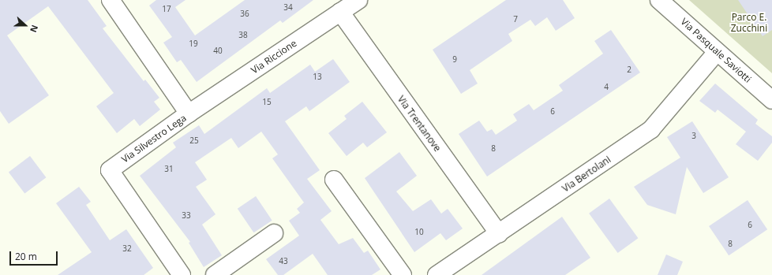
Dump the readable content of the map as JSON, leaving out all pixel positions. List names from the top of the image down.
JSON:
{
  "streets": {
    "street": [
      "Via Pasquale Saviotti",
      "Via Riccione",
      "Via Trentanove",
      "Via Silvestro Lega",
      "Via Bertolani"
    ]
  },
  "crossings": [
    ["Via Pasquale Saviotti", "Via Bertolani"],
    ["Via Riccione", "Via Trentanove"],
    ["Via Riccione", "Via Silvestro Lega"],
    ["Via Trentanove", "Via Bertolani"]
  ],
  "parks": ["Parco E. Zucchini"],
  "house_numbers": [
    "34",
    "17",
    "36",
    "7",
    "38",
    "19",
    "40",
    "9",
    "2",
    "13",
    "4",
    "15",
    "6",
    "3",
    "25",
    "8",
    "31",
    "33",
    "6",
    "10",
    "8",
    "32",
    "43"
  ],
  "scale_bar": "20 m",
  "north": "right"
}
